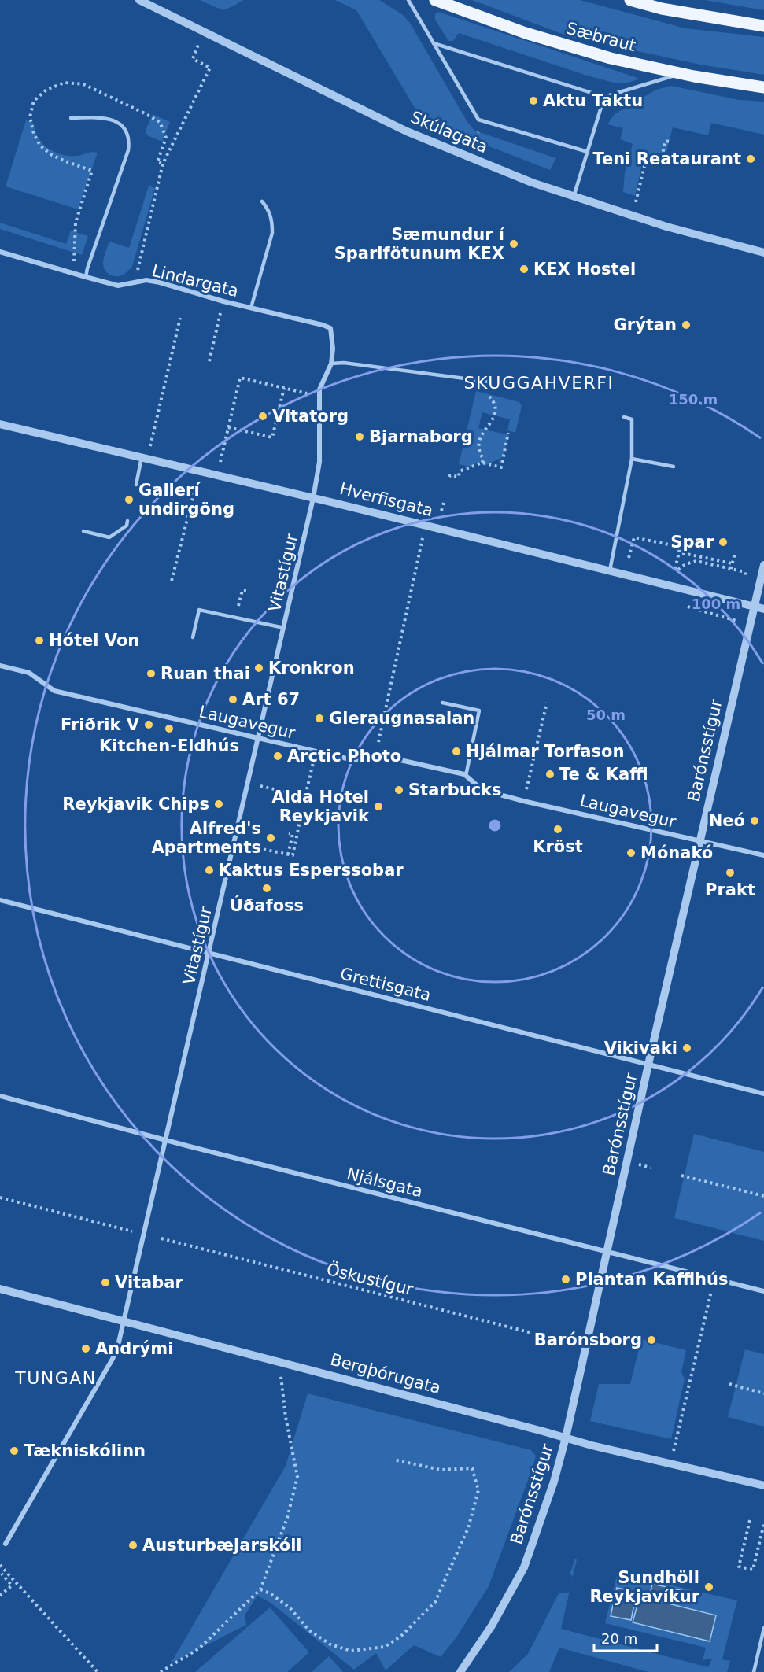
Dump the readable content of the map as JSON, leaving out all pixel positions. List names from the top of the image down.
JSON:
{
  "streets": {
    "main road": ["Sæbraut"],
    "street": [
      "Skúlagata",
      "Lindargata",
      "Hverfisgata",
      "Vitastígur",
      "Laugavegur",
      "Barónsstígur",
      "Grettisgata",
      "Njálsgata",
      "Bergþórugata"
    ],
    "path": ["Öskustígur"]
  },
  "crossings": [
    ["Lindargata", "Vitastígur"],
    ["Hverfisgata", "Vitastígur"],
    ["Hverfisgata", "Barónsstígur"],
    ["Vitastígur", "Laugavegur"],
    ["Vitastígur", "Grettisgata"],
    ["Vitastígur", "Njálsgata"],
    ["Vitastígur", "Bergþórugata"],
    ["Laugavegur", "Barónsstígur"],
    ["Barónsstígur", "Grettisgata"],
    ["Barónsstígur", "Njálsgata"],
    ["Barónsstígur", "Bergþórugata"]
  ],
  "districts": ["SKUGGAHVERFI", "TUNGAN"],
  "places": [
    "Aktu Taktu",
    "Teni Reataurant",
    "Sæmundur í Sparifötunum KEX",
    "KEX Hostel",
    "Grýtan",
    "Vitatorg",
    "Bjarnaborg",
    "Gallerí undirgöng",
    "Spar",
    "Hótel Von",
    "Kronkron",
    "Ruan thai",
    "Art 67",
    "Gleraugnasalan",
    "Friðrik V",
    "Kitchen-Eldhús",
    "Hjálmar Torfason",
    "Arctic Photo",
    "Te & Kaffi",
    "Starbucks",
    "Reykjavik Chips",
    "Alda Hotel Reykjavik",
    "Neó",
    "Kröst",
    "Alfred's Apartments",
    "Mónakó",
    "Kaktus Esperssobar",
    "Prakt",
    "Úðafoss",
    "Vikivaki",
    "Plantan Kaffihús",
    "Vitabar",
    "Barónsborg",
    "Andrými",
    "Tækniskólinn",
    "Austurbæjarskóli",
    "Sundhöll Reykjavíkur"
  ],
  "scale_bar": "20 m",
  "rings": ["150 m", "100 m", "50 m"]
}
